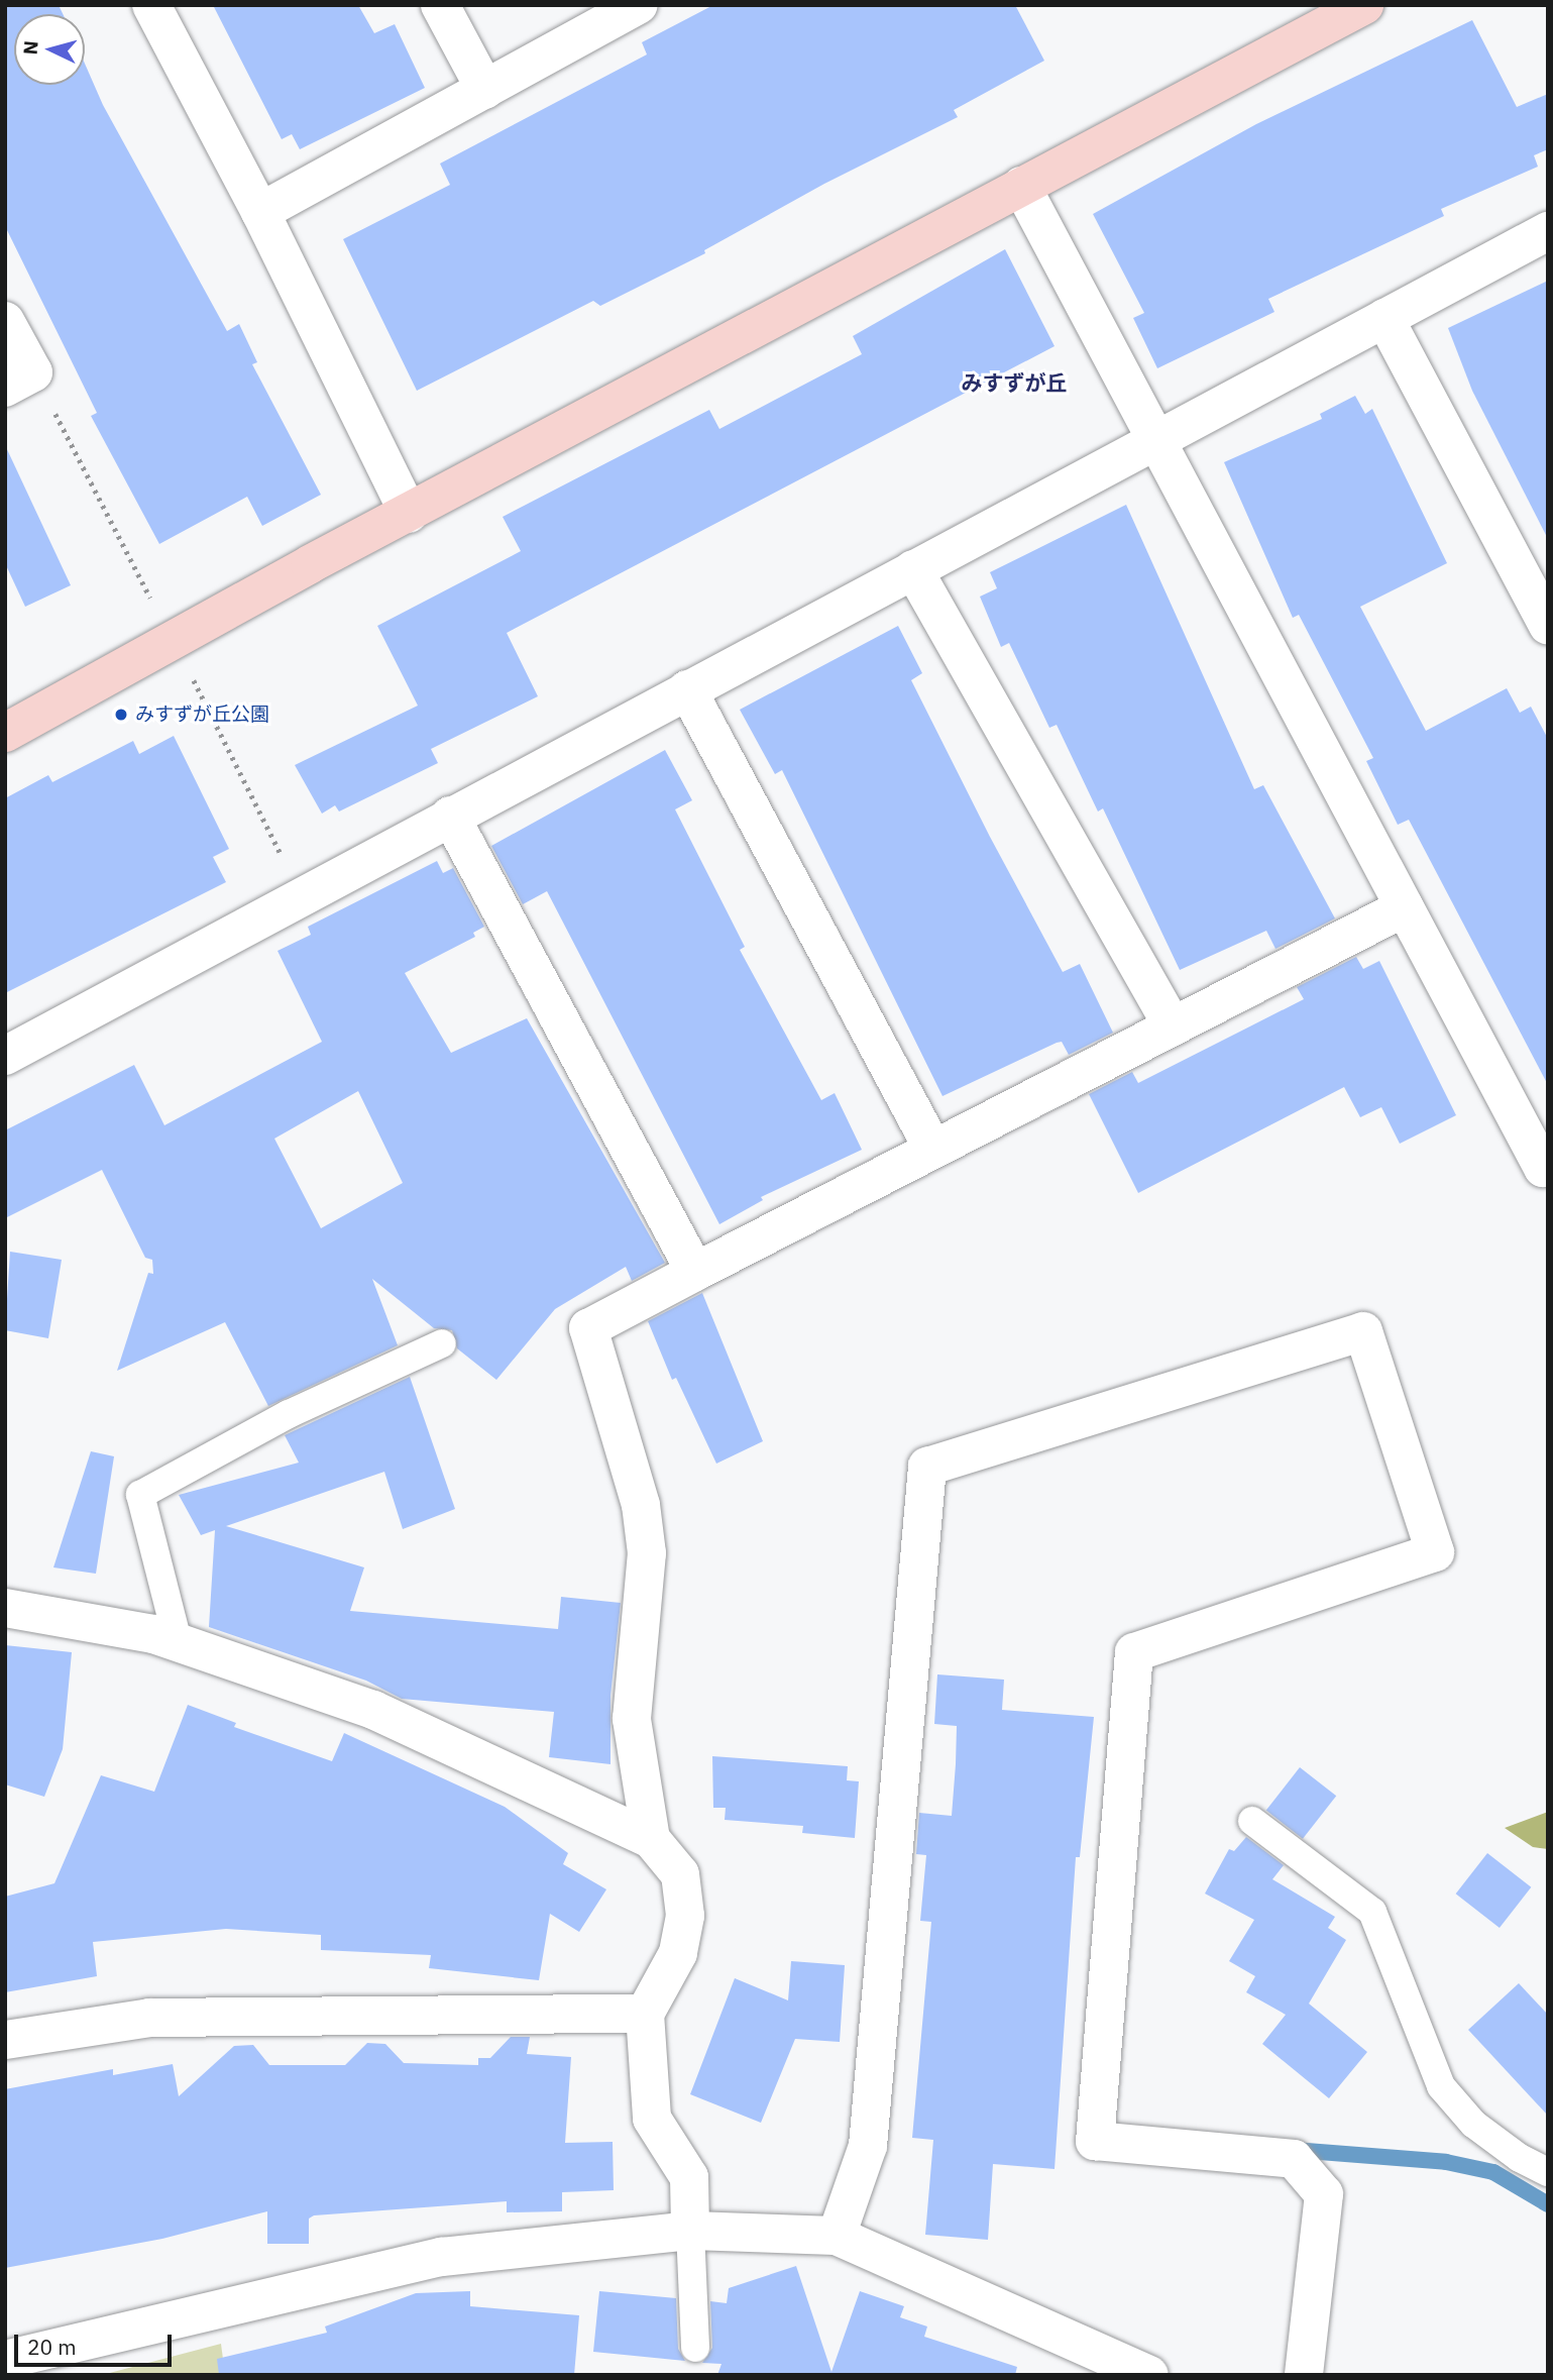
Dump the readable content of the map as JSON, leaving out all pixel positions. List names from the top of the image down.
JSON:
{
  "districts": ["みすずが丘"],
  "places": ["みすずが丘公園"],
  "scale_bar": "20 m",
  "north": "left"
}
